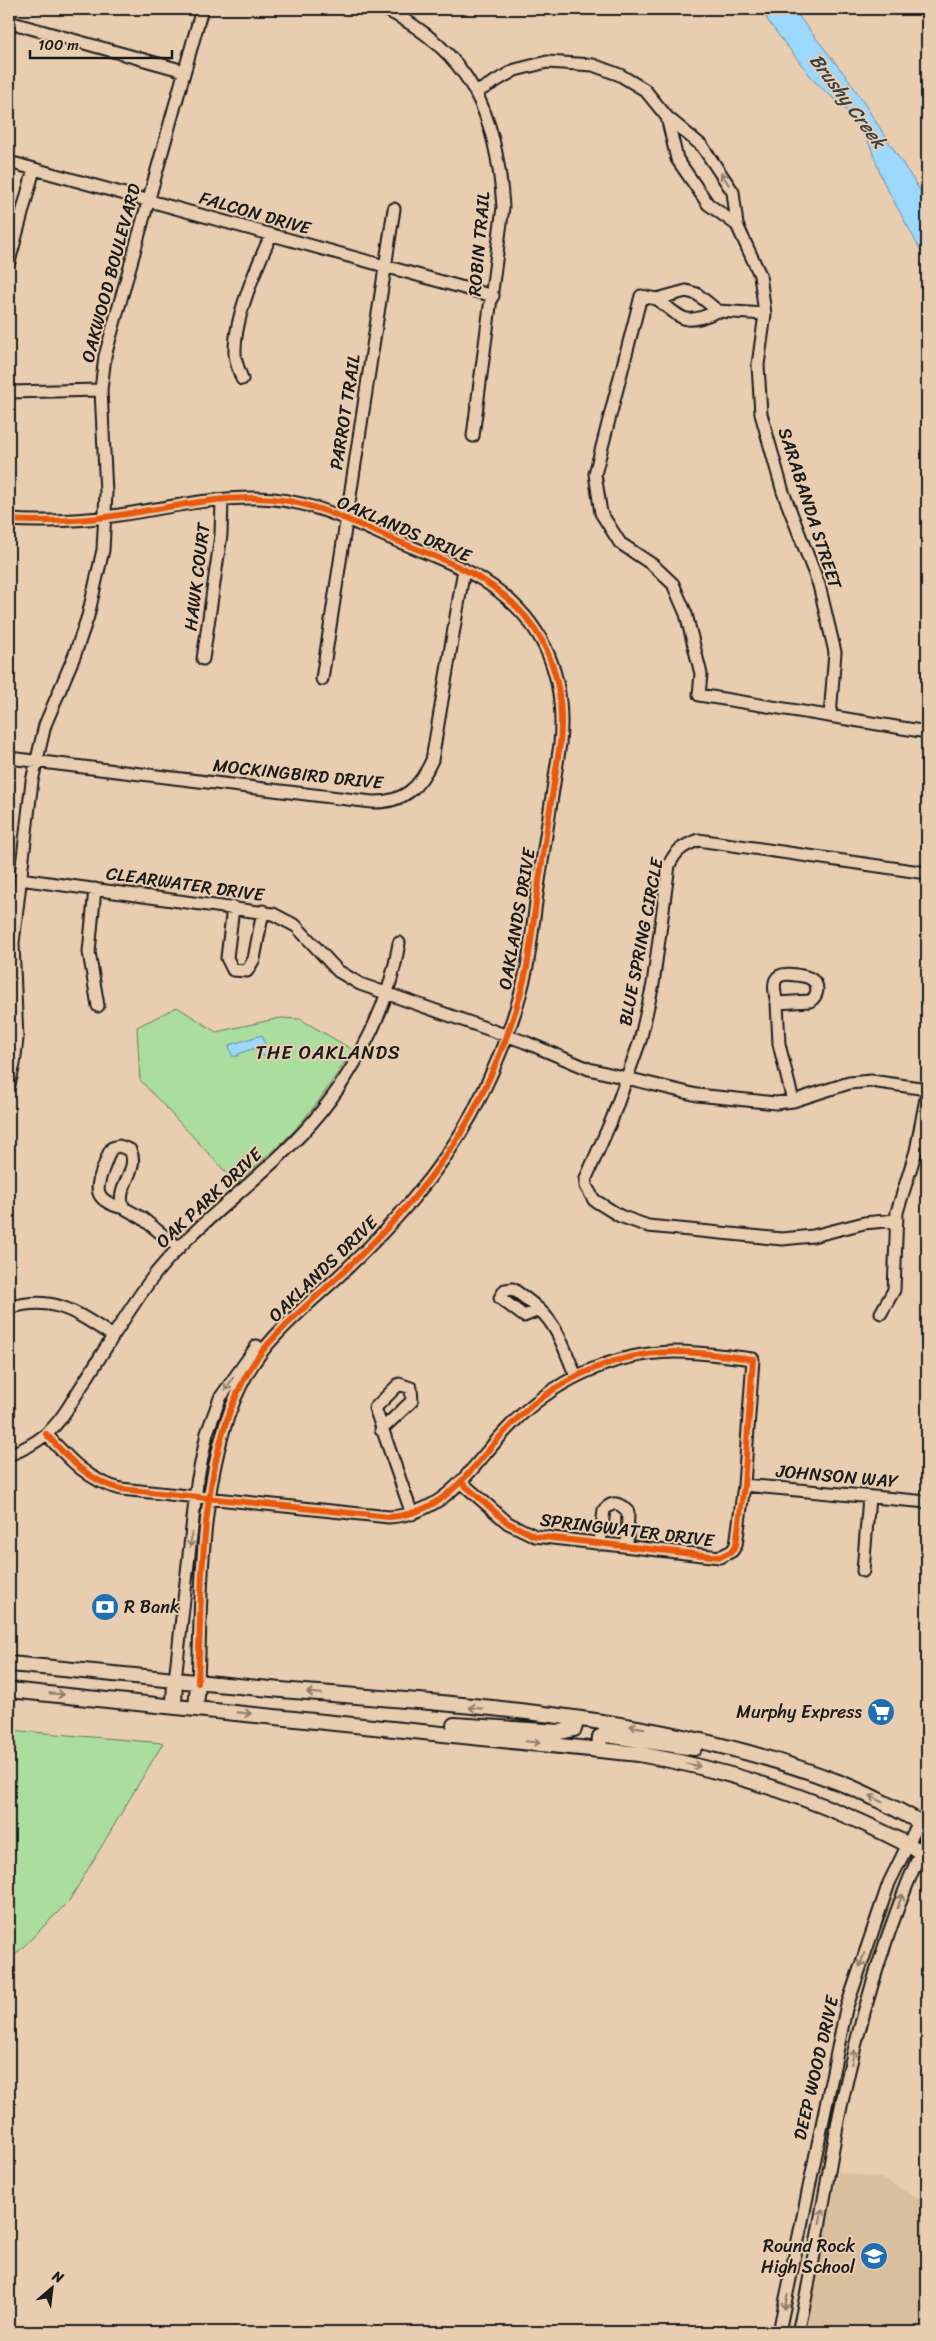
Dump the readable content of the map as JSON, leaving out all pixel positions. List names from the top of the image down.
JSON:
{
  "streets": {
    "street": [
      "FALCON DRIVE",
      "ROBIN TRAIL",
      "OAKWOOD BOULEVARD",
      "PARROT TRAIL",
      "SARABANDA STREET",
      "OAKLANDS DRIVE",
      "HAWK COURT",
      "MOCKINGBIRD DRIVE",
      "CLEARWATER DRIVE",
      "BLUE SPRING CIRCLE",
      "OAK PARK DRIVE",
      "JOHNSON WAY",
      "SPRINGWATER DRIVE",
      "DEEP WOOD DRIVE"
    ]
  },
  "crossings": [
    ["FALCON DRIVE", "ROBIN TRAIL"],
    ["FALCON DRIVE", "OAKWOOD BOULEVARD"],
    ["FALCON DRIVE", "PARROT TRAIL"],
    ["ROBIN TRAIL", "SARABANDA STREET"],
    ["OAKWOOD BOULEVARD", "OAKLANDS DRIVE"],
    ["OAKWOOD BOULEVARD", "MOCKINGBIRD DRIVE"],
    ["OAKWOOD BOULEVARD", "CLEARWATER DRIVE"],
    ["PARROT TRAIL", "OAKLANDS DRIVE"],
    ["OAKLANDS DRIVE", "HAWK COURT"],
    ["OAKLANDS DRIVE", "MOCKINGBIRD DRIVE"],
    ["OAKLANDS DRIVE", "CLEARWATER DRIVE"],
    ["CLEARWATER DRIVE", "BLUE SPRING CIRCLE"],
    ["CLEARWATER DRIVE", "OAK PARK DRIVE"],
    ["JOHNSON WAY", "SPRINGWATER DRIVE"]
  ],
  "districts": ["THE OAKLANDS"],
  "water": ["Brushy Creek"],
  "places": {
    "bank": ["R Bank"],
    "supermarket": ["Murphy Express"],
    "school or university": ["Round Rock High School"]
  },
  "scale_bar": "100 m",
  "north": "top right"
}
